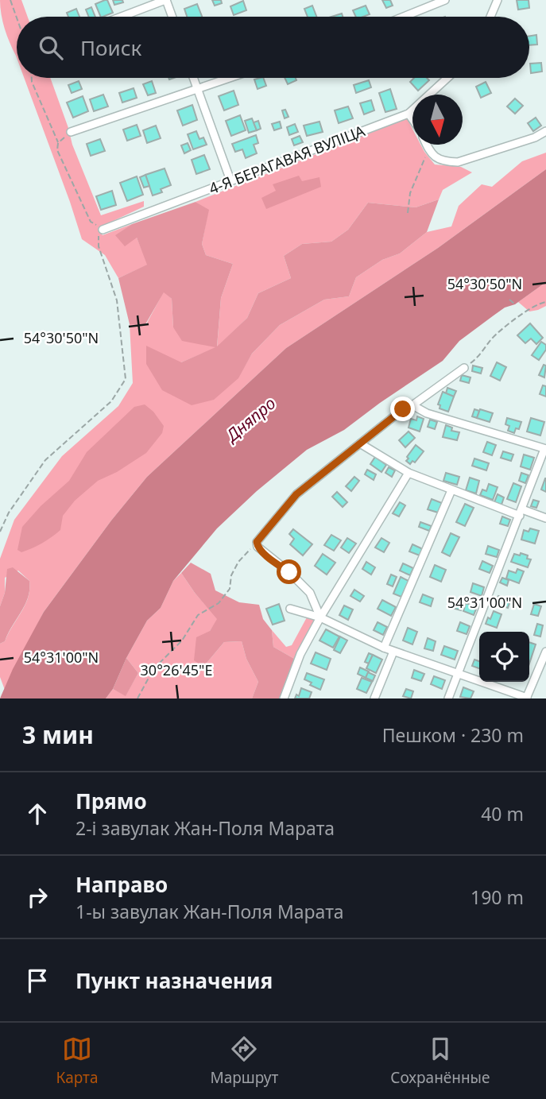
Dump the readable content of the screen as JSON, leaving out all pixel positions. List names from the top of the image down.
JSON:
{
  "streets": {
    "street": ["4-Я БЕРАГАВАЯ ВУЛІЦА"]
  },
  "water": ["Дняпро"],
  "north": "bottom",
  "page": {
    "search": "Поиск",
    "heading": ["3 мин", "Пешком · 230 m"],
    "list": [
      ["Прямо", "2-і завулак Жан-Поля Марата", "40 m"],
      ["Направо", "1-ы завулак Жан-Поля Марата", "190 m"],
      "Пункт назначения"
    ],
    "nav": ["Карта", "Маршрут", "Сохранённые"]
  },
  "coordinates": ["54°30'50\"N", "54°31'00\"N", "30°26'45\"E"]
}
